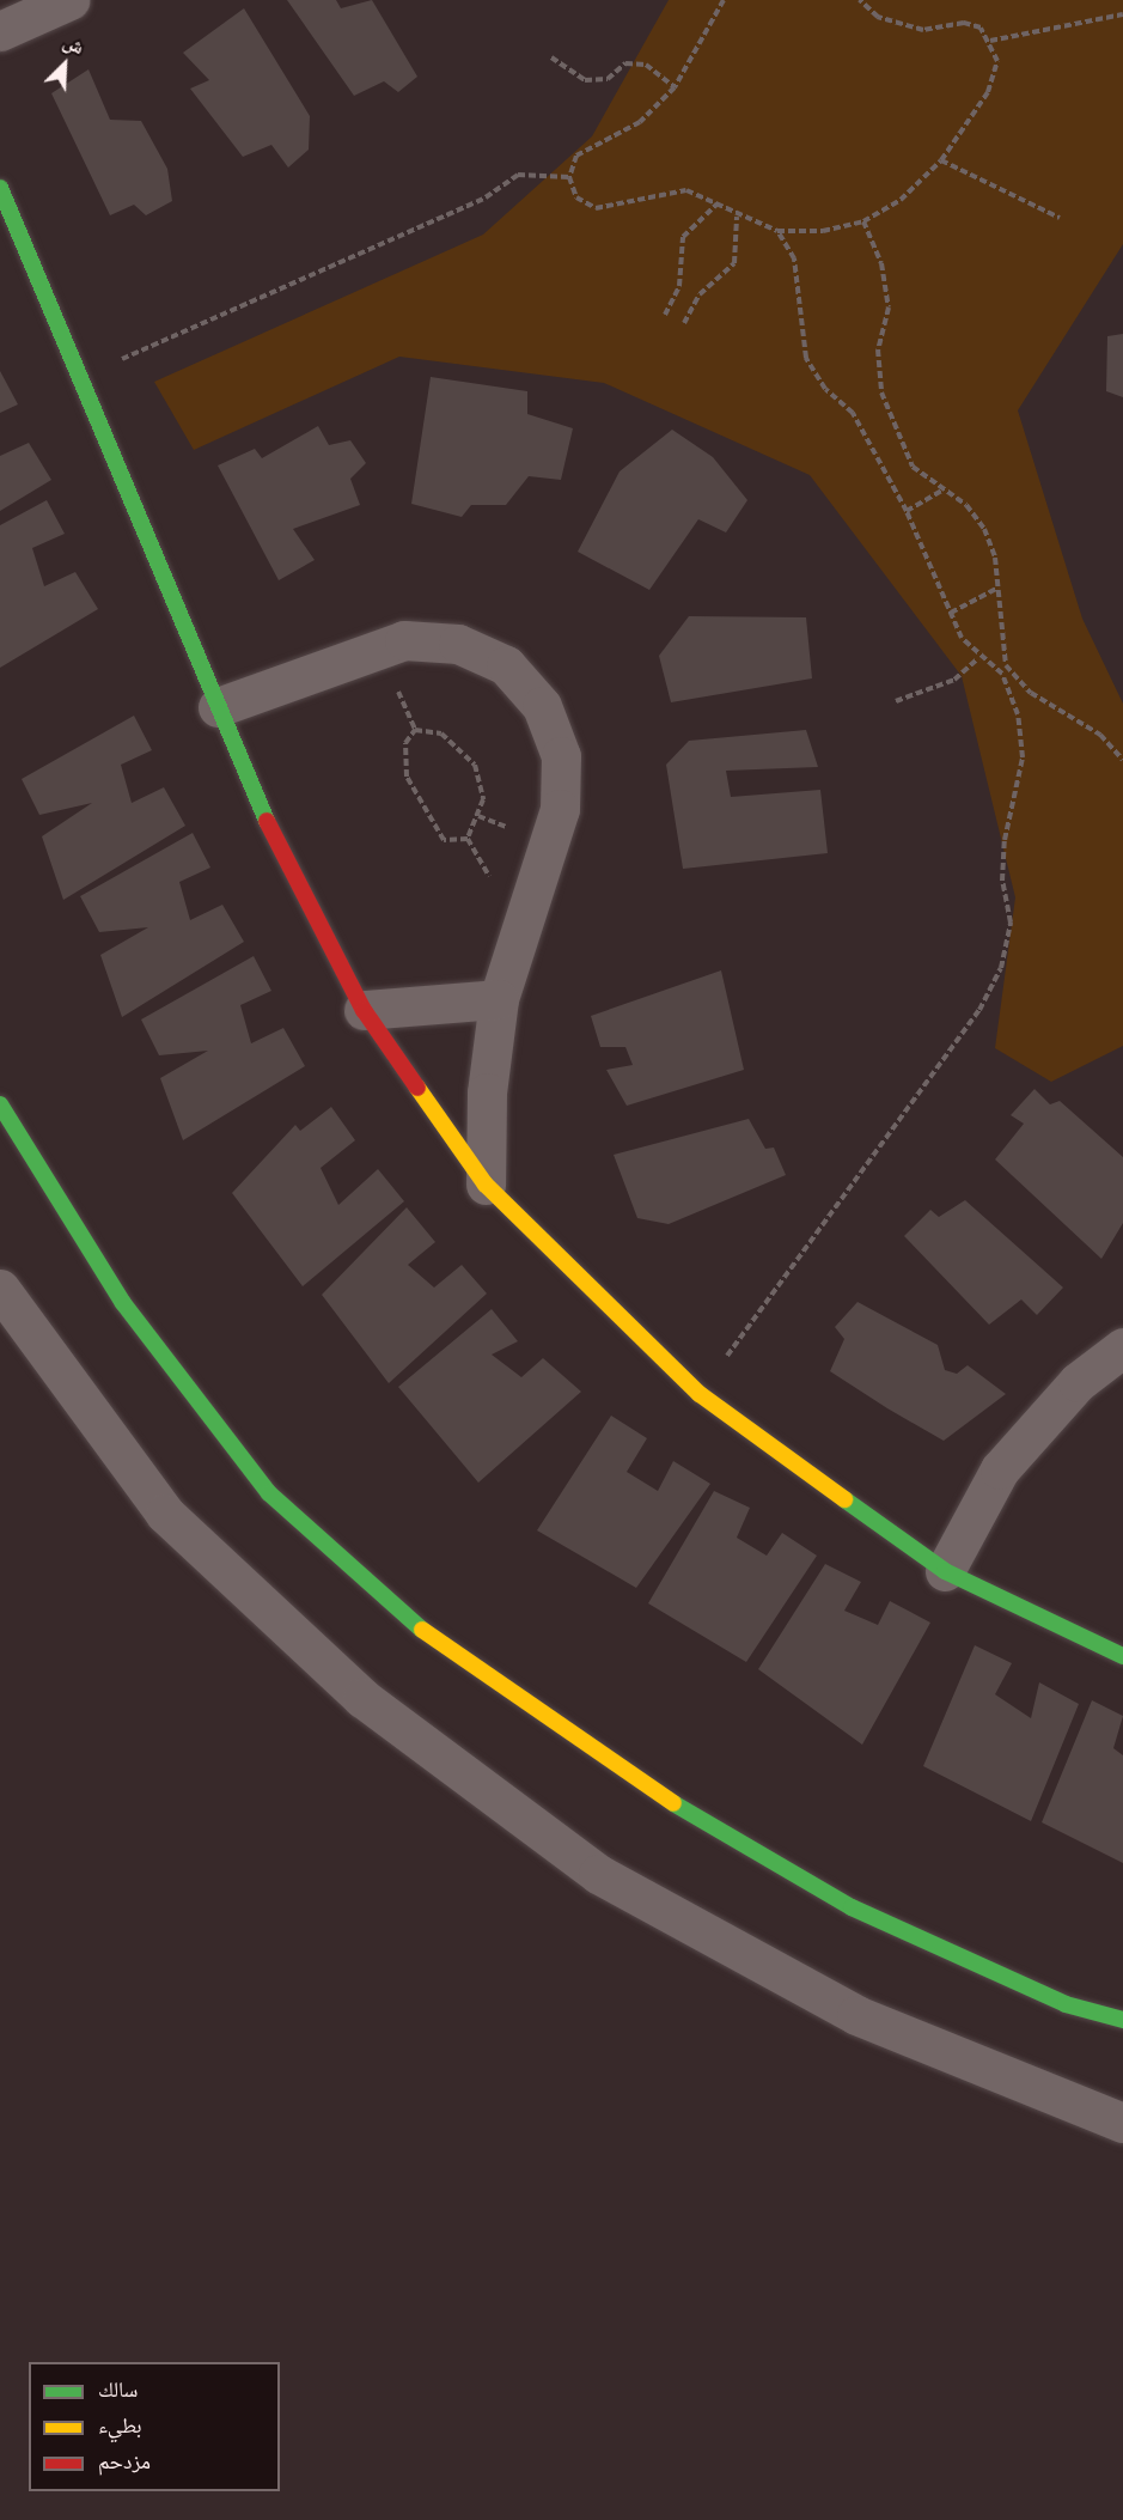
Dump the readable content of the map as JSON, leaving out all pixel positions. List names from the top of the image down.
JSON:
{
  "legend": ["سالك", "بطيء", "مزدحم"],
  "north": "top right"
}
